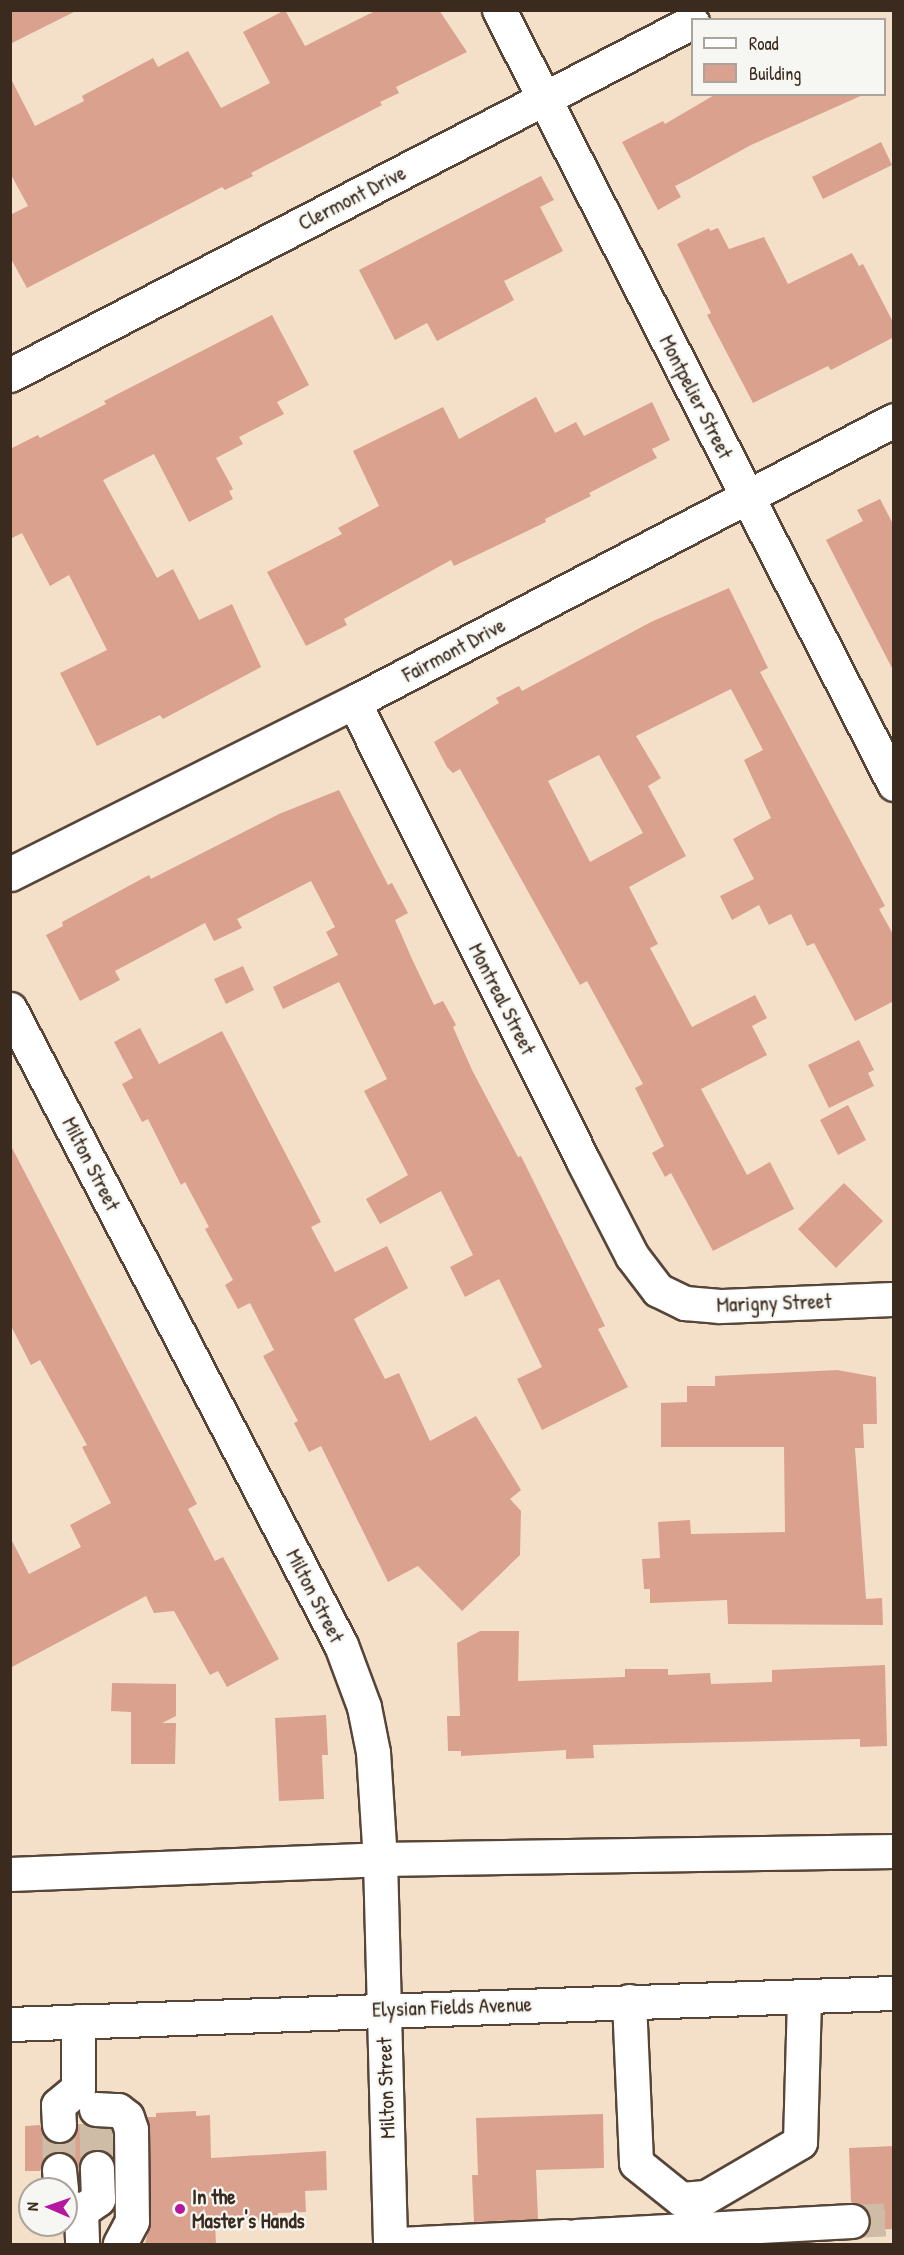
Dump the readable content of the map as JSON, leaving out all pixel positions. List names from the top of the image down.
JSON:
{
  "streets": {
    "street": [
      "Clermont Drive",
      "Montpelier Street",
      "Fairmont Drive",
      "Montreal Street",
      "Milton Street",
      "Marigny Street",
      "Elysian Fields Avenue"
    ]
  },
  "crossings": [
    ["Clermont Drive", "Montpelier Street"],
    ["Montpelier Street", "Fairmont Drive"],
    ["Fairmont Drive", "Montreal Street"],
    ["Montreal Street", "Marigny Street"],
    ["Milton Street", "Elysian Fields Avenue"]
  ],
  "places": ["In the Master's Hands"],
  "legend": ["Road", "Building"],
  "north": "left"
}
